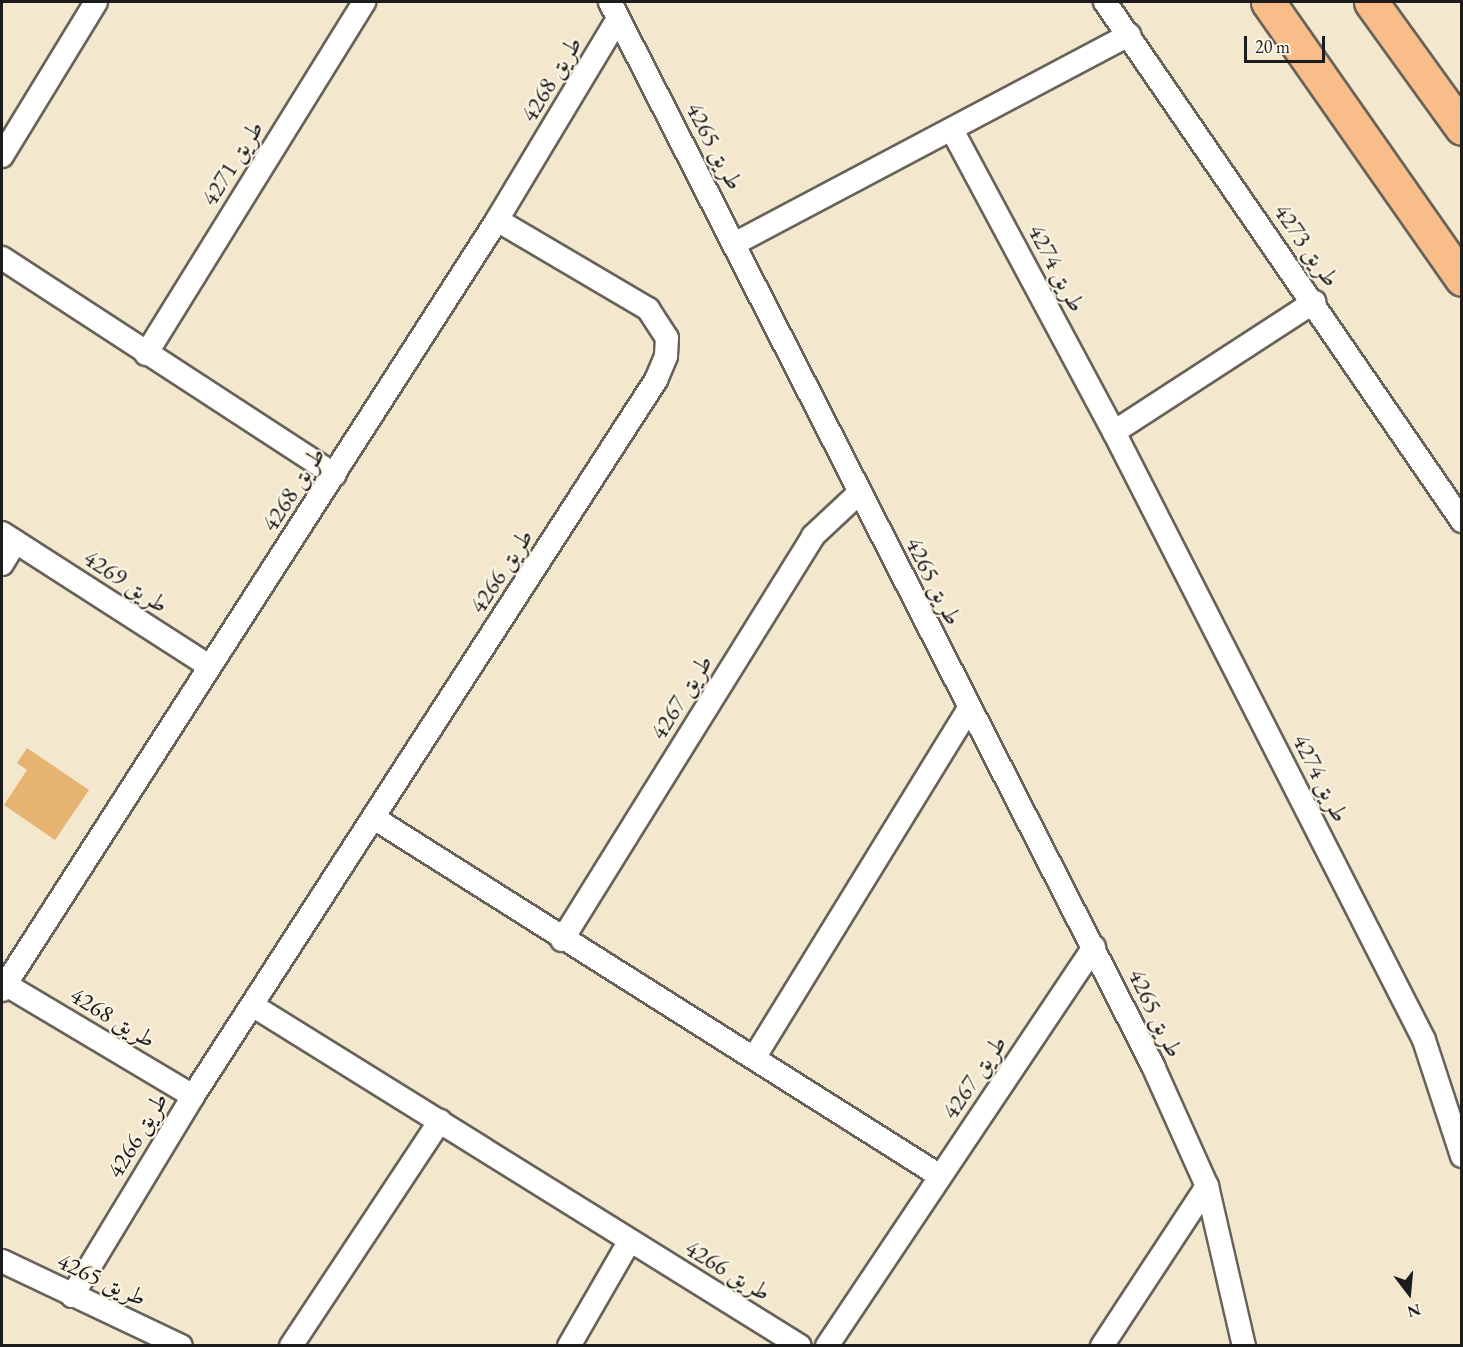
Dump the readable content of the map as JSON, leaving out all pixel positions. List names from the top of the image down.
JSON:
{
  "streets": {
    "street": [
      "طريق 4268",
      "طريق 4265",
      "طريق 4271",
      "طريق 4273",
      "طريق 4274",
      "طريق 4266",
      "طريق 4269",
      "طريق 4267"
    ]
  },
  "crossings": [
    ["طريق 4268", "طريق 4265"],
    ["طريق 4268", "طريق 4266"],
    ["طريق 4268", "طريق 4269"],
    ["طريق 4265", "طريق 4266"],
    ["طريق 4265", "طريق 4267"]
  ],
  "scale_bar": "20 m",
  "north": "bottom"
}
